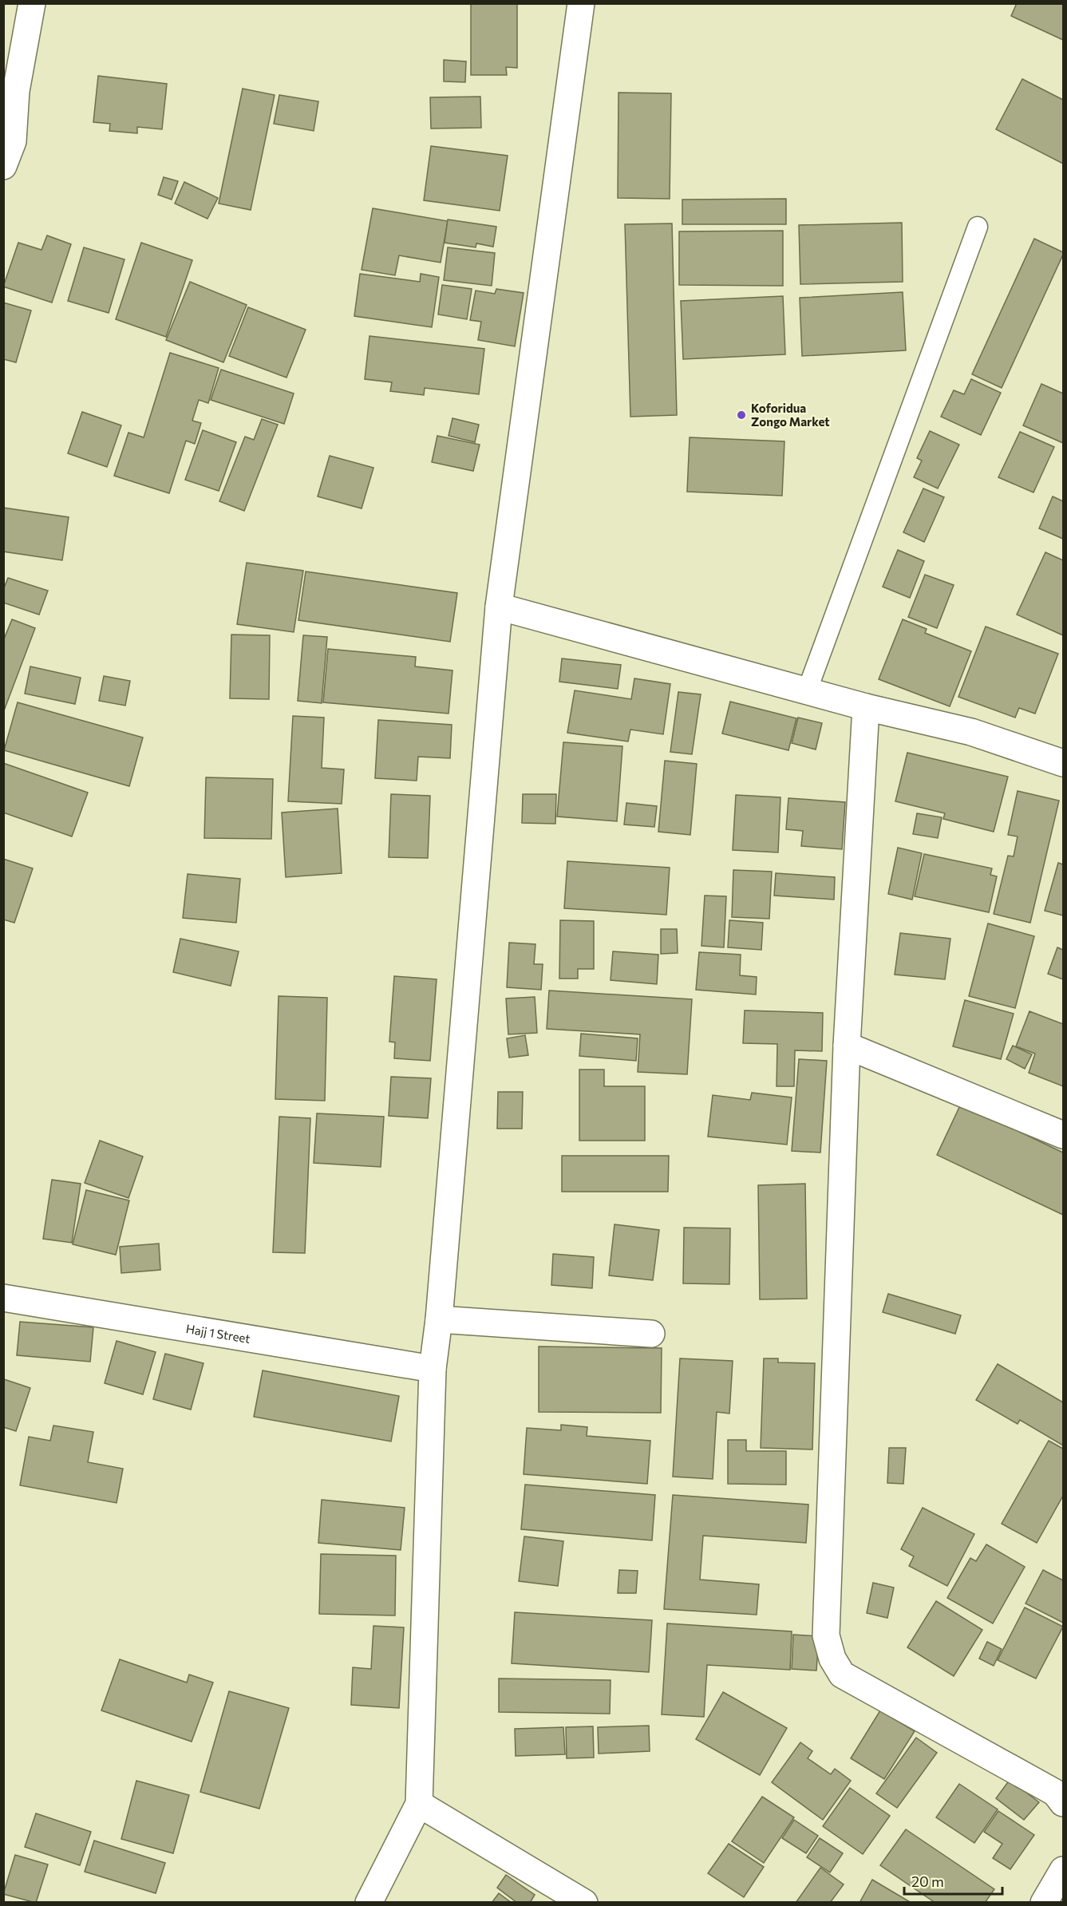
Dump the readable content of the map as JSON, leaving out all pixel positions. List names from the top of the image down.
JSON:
{
  "streets": {
    "street": ["Hajj 1 Street"]
  },
  "places": ["Koforidua Zongo Market"],
  "scale_bar": "20 m"
}
